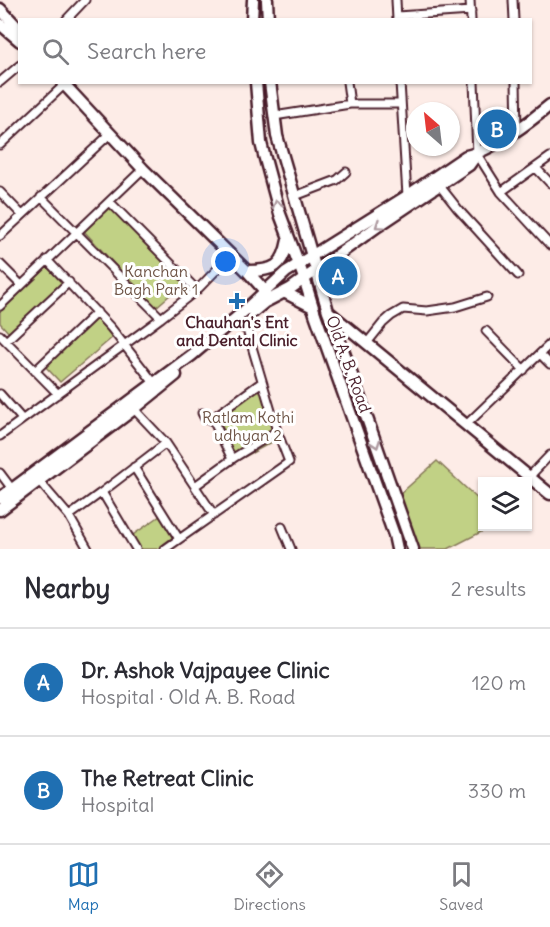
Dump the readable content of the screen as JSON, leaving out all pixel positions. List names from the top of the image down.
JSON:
{
  "streets": {
    "main road": ["Old A. B. Road"]
  },
  "parks": ["Kanchan Bagh Park 1", "Ratlam Kothi udhyan 2"],
  "places": {
    "health": ["Chauhan's Ent and Dental Clinic"]
  },
  "north": "top left",
  "page": {
    "search": "Search here",
    "pins": ["B", "A"],
    "heading": ["Nearby", "2 results"],
    "list": [
      {
        "mark": "A",
        "name": "Dr. Ashok Vajpayee Clinic",
        "note": "Hospital · Old A. B. Road",
        "value": "120 m"
      },
      {
        "mark": "B",
        "name": "The Retreat Clinic",
        "note": "Hospital",
        "value": "330 m"
      }
    ],
    "nav": ["Map", "Directions", "Saved"]
  }
}
